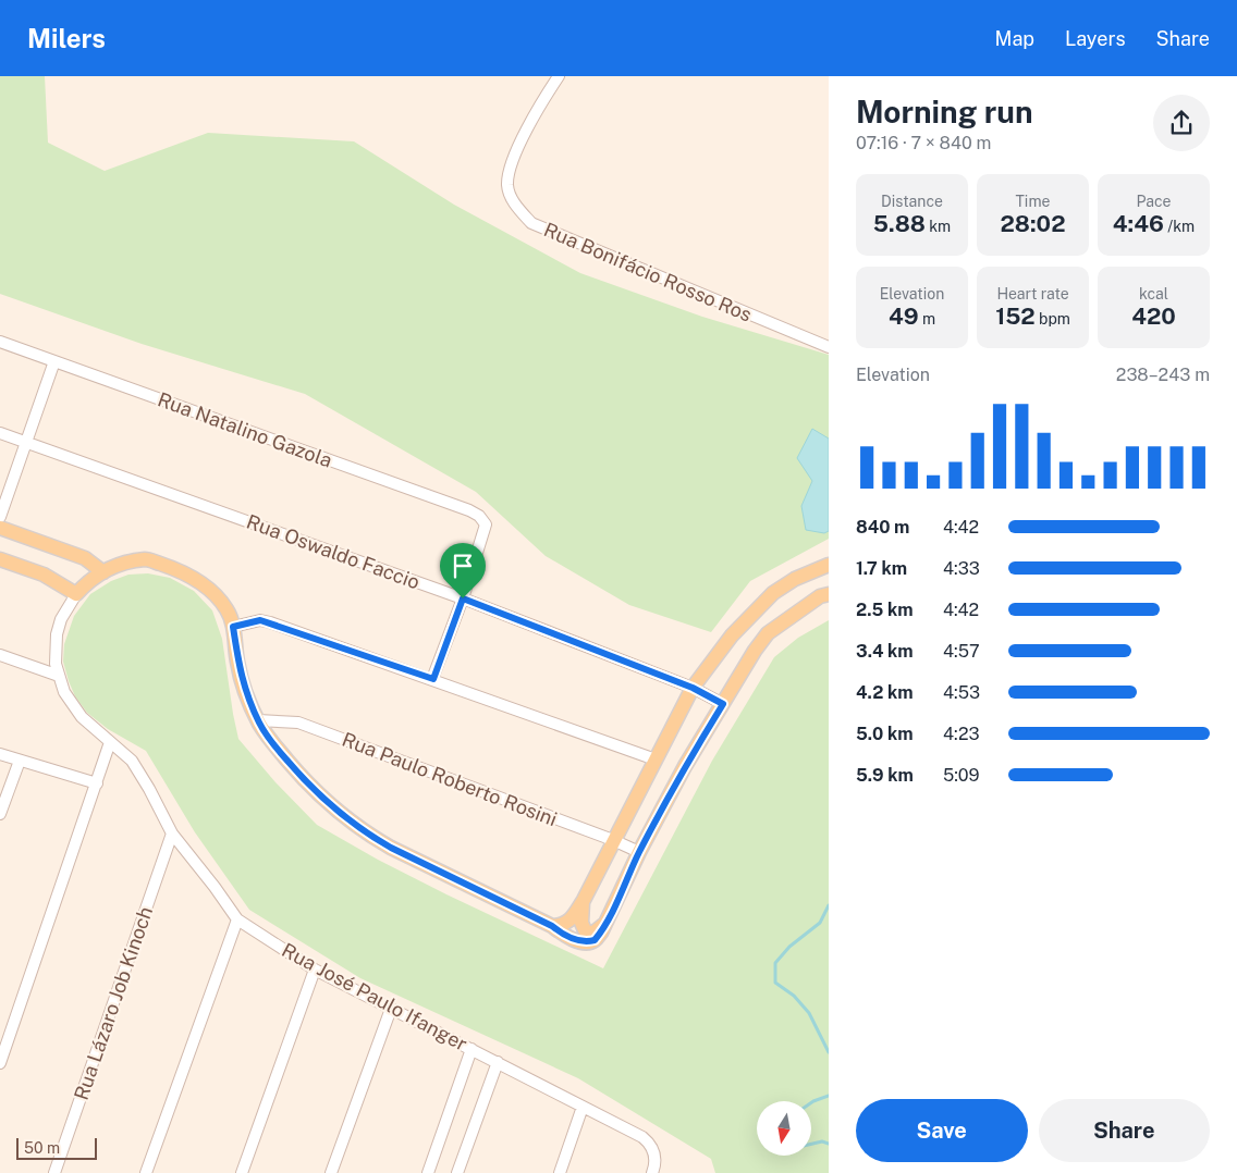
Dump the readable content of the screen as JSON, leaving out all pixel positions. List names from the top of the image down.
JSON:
{
  "streets": {
    "street": [
      "Rua Bonifácio Rosso Ros",
      "Rua Natalino Gazola",
      "Rua Oswaldo Faccio",
      "Rua Paulo Roberto Rosini",
      "Rua José Paulo Ifanger",
      "Rua Lázaro Job Kinoch"
    ]
  },
  "crossings": [
    ["Rua Natalino Gazola", "Rua Oswaldo Faccio"],
    ["Rua José Paulo Ifanger", "Rua Lázaro Job Kinoch"]
  ],
  "scale_bar": "50 m",
  "north": "bottom",
  "page": {
    "header": "Milers",
    "nav": ["Map", "Layers", "Share"],
    "heading": ["Morning run", "07:16 · 7 × 840 m"],
    "stats": [
      ["Distance", "5.88 km"],
      ["Time", "28:02"],
      ["Pace", "4:46 /km"],
      ["Elevation", "49 m"],
      ["Heart rate", "152 bpm"],
      ["kcal", "420"]
    ],
    "chart": ["Elevation", "238–243 m"],
    "list": [
      {
        "name": "840 m",
        "note": "4:42"
      },
      {
        "name": "1.7 km",
        "note": "4:33"
      },
      {
        "name": "2.5 km",
        "note": "4:42"
      },
      {
        "name": "3.4 km",
        "note": "4:57"
      },
      {
        "name": "4.2 km",
        "note": "4:53"
      },
      {
        "name": "5.0 km",
        "note": "4:23"
      },
      {
        "name": "5.9 km",
        "note": "5:09"
      }
    ],
    "buttons": ["Save", "Share"],
    "scale": "50 m"
  }
}
